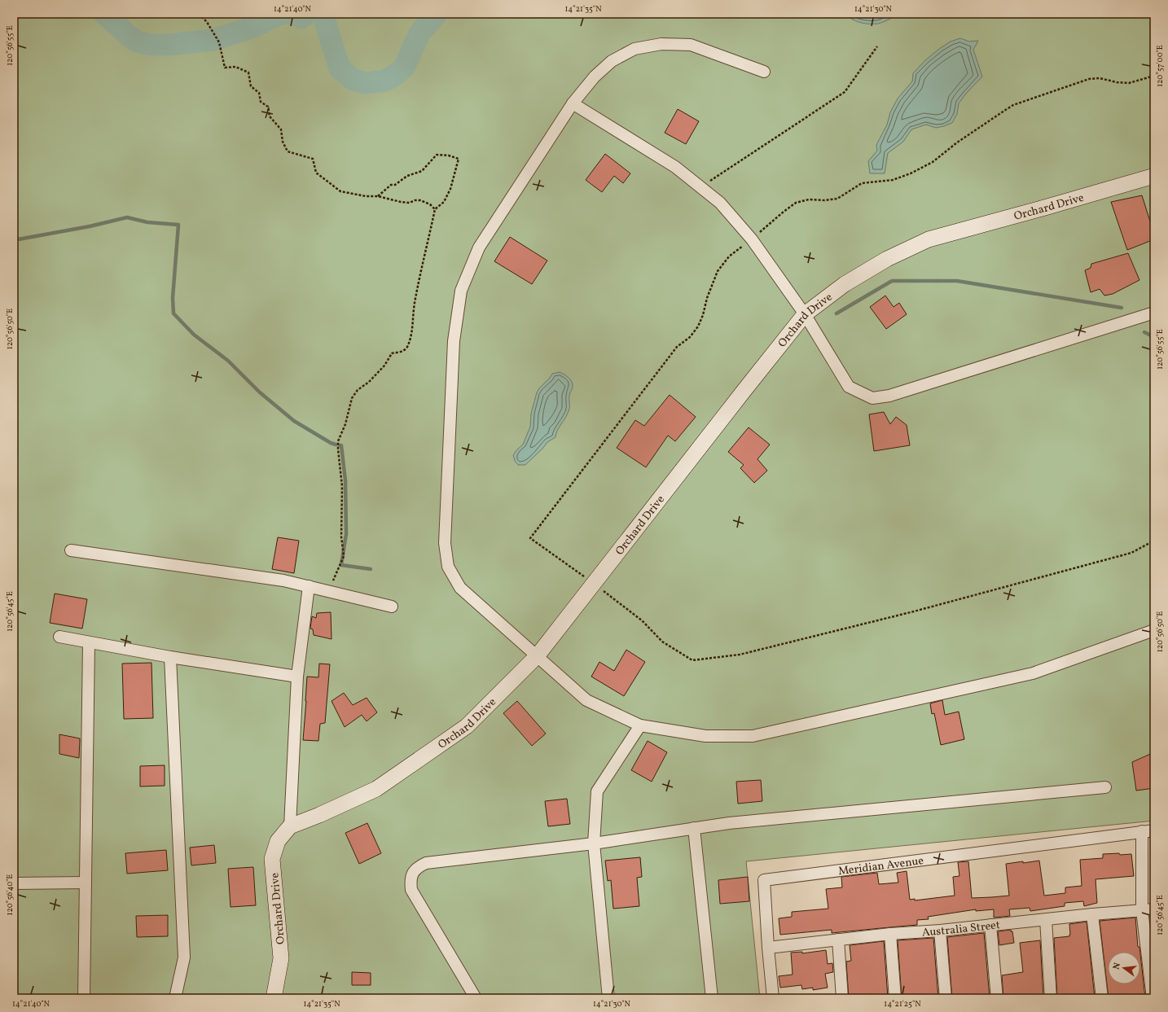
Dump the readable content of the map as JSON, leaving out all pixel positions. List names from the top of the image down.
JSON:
{
  "streets": {
    "street": ["Orchard Drive", "Meridian Avenue", "Australia Street"]
  },
  "crossings": [
    ["Meridian Avenue", "Australia Street"]
  ],
  "north": "left",
  "coordinates": [
    "14°21'40\"N",
    "14°21'35\"N",
    "14°21'30\"N",
    "120°56'55\"E",
    "120°57'00\"E",
    "120°56'50\"E",
    "120°56'45\"E",
    "120°56'40\"E",
    "14°21'25\"N"
  ]
}
